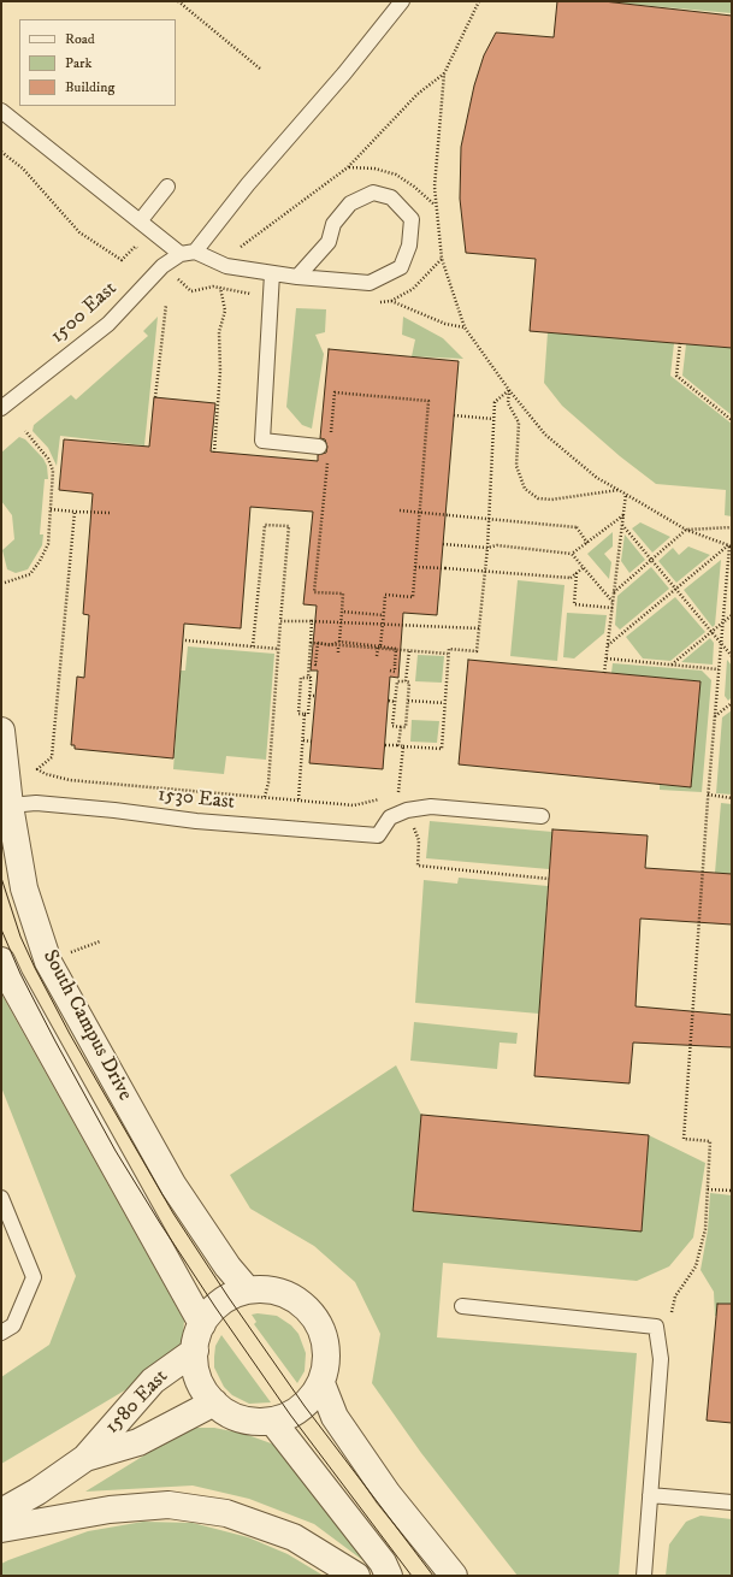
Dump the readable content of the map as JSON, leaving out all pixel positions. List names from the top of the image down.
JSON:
{
  "streets": {
    "street": ["South Campus Drive", "1580 East"],
    "lane": ["1500 East", "1530 East"]
  },
  "crossings": [
    ["1530 East", "South Campus Drive"],
    ["South Campus Drive", "1580 East"]
  ],
  "legend": ["Road", "Park", "Building"]
}
